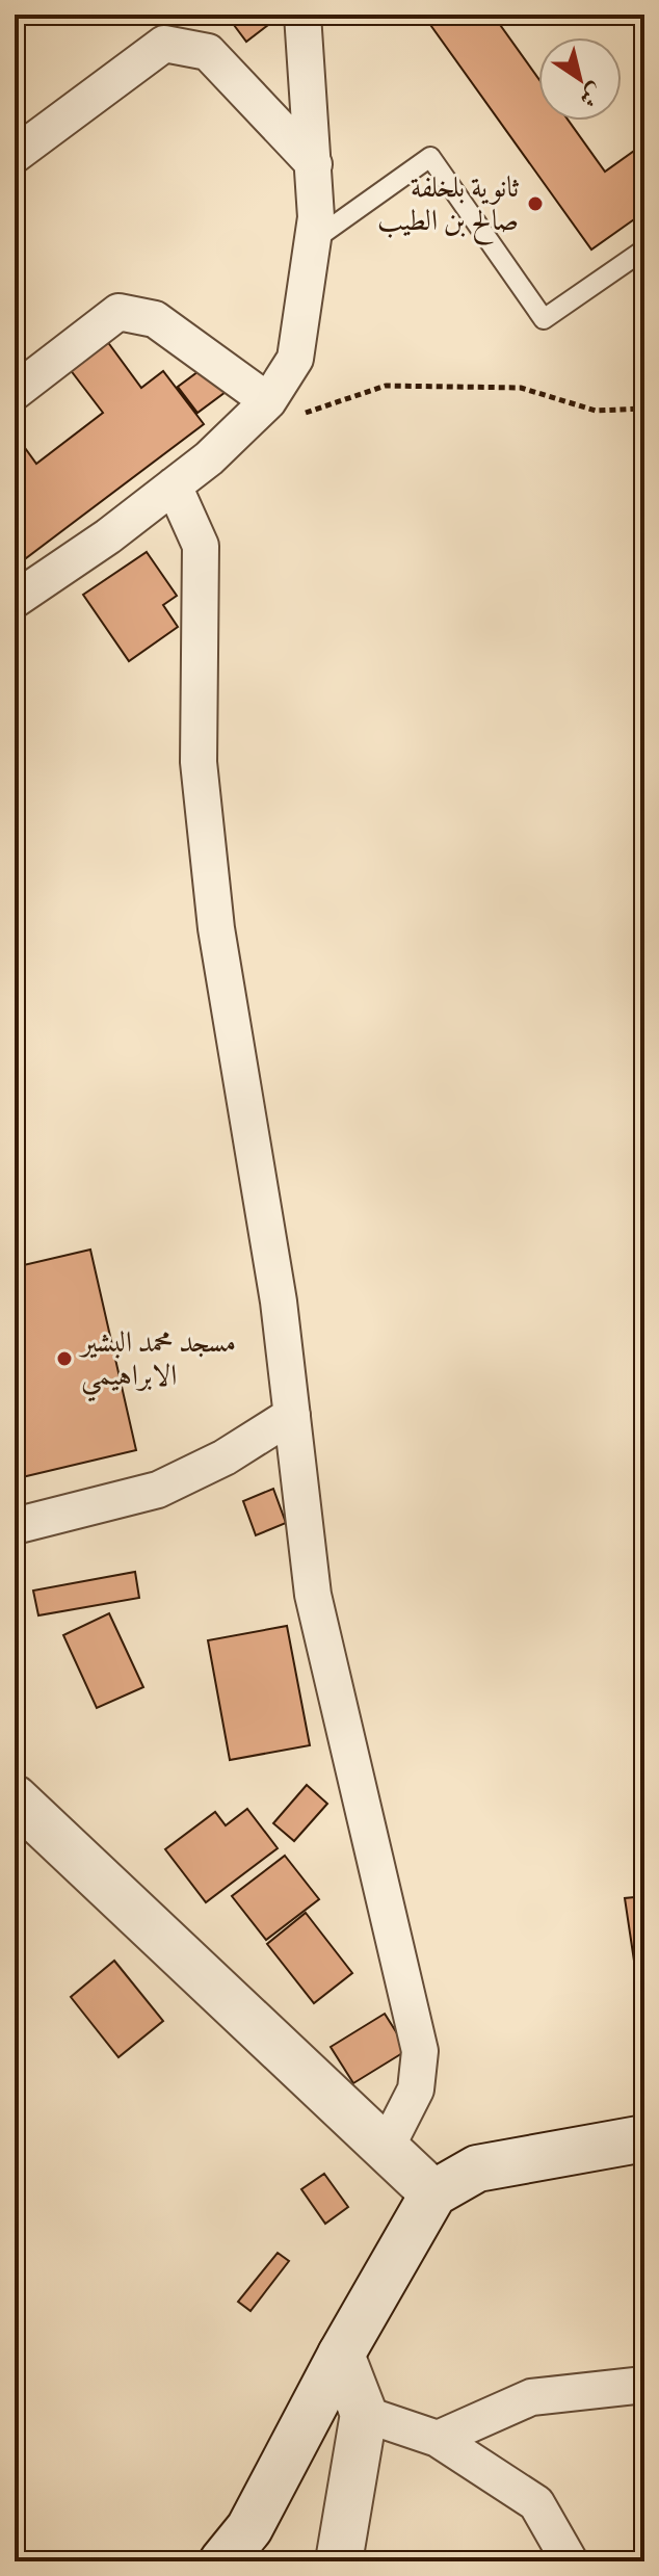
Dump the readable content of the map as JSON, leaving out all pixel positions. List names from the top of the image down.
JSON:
{
  "places": ["ثانوية بلخلفة صالح بن الطيب", "مسجد محمد البشير الابراهيمي"],
  "north": "bottom right"
}
